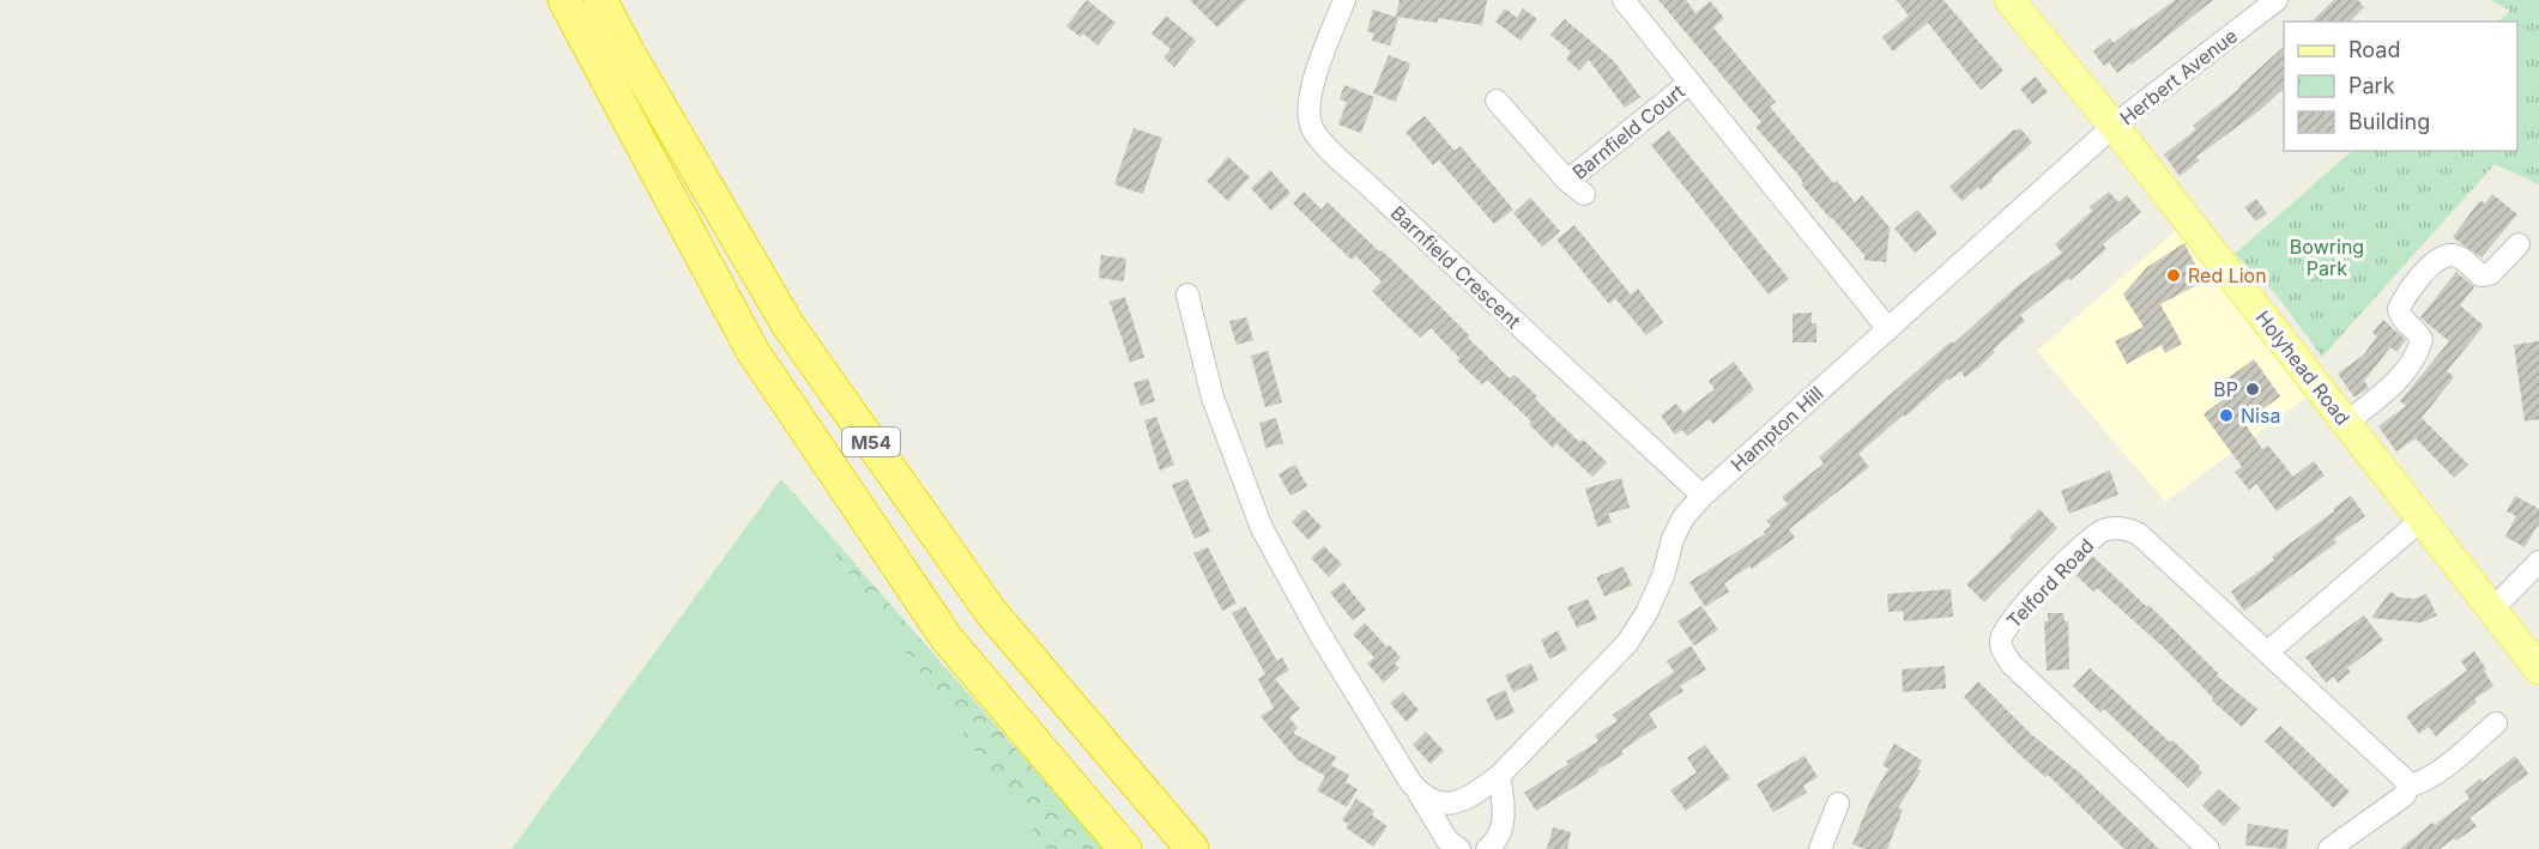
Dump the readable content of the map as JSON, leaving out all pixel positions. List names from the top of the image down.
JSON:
{
  "streets": {
    "highway": ["M54"],
    "main road": ["Holyhead Road"],
    "street": [
      "Herbert Avenue",
      "Barnfield Court",
      "Barnfield Crescent",
      "Hampton Hill",
      "Telford Road"
    ]
  },
  "crossings": [
    ["Herbert Avenue", "Holyhead Road"],
    ["Herbert Avenue", "Hampton Hill"],
    ["Barnfield Crescent", "Hampton Hill"],
    ["Holyhead Road", "Hampton Hill"]
  ],
  "parks": ["Bowring Park"],
  "places": ["Red Lion", "BP", "Nisa"],
  "legend": ["Road", "Park", "Building"]
}
